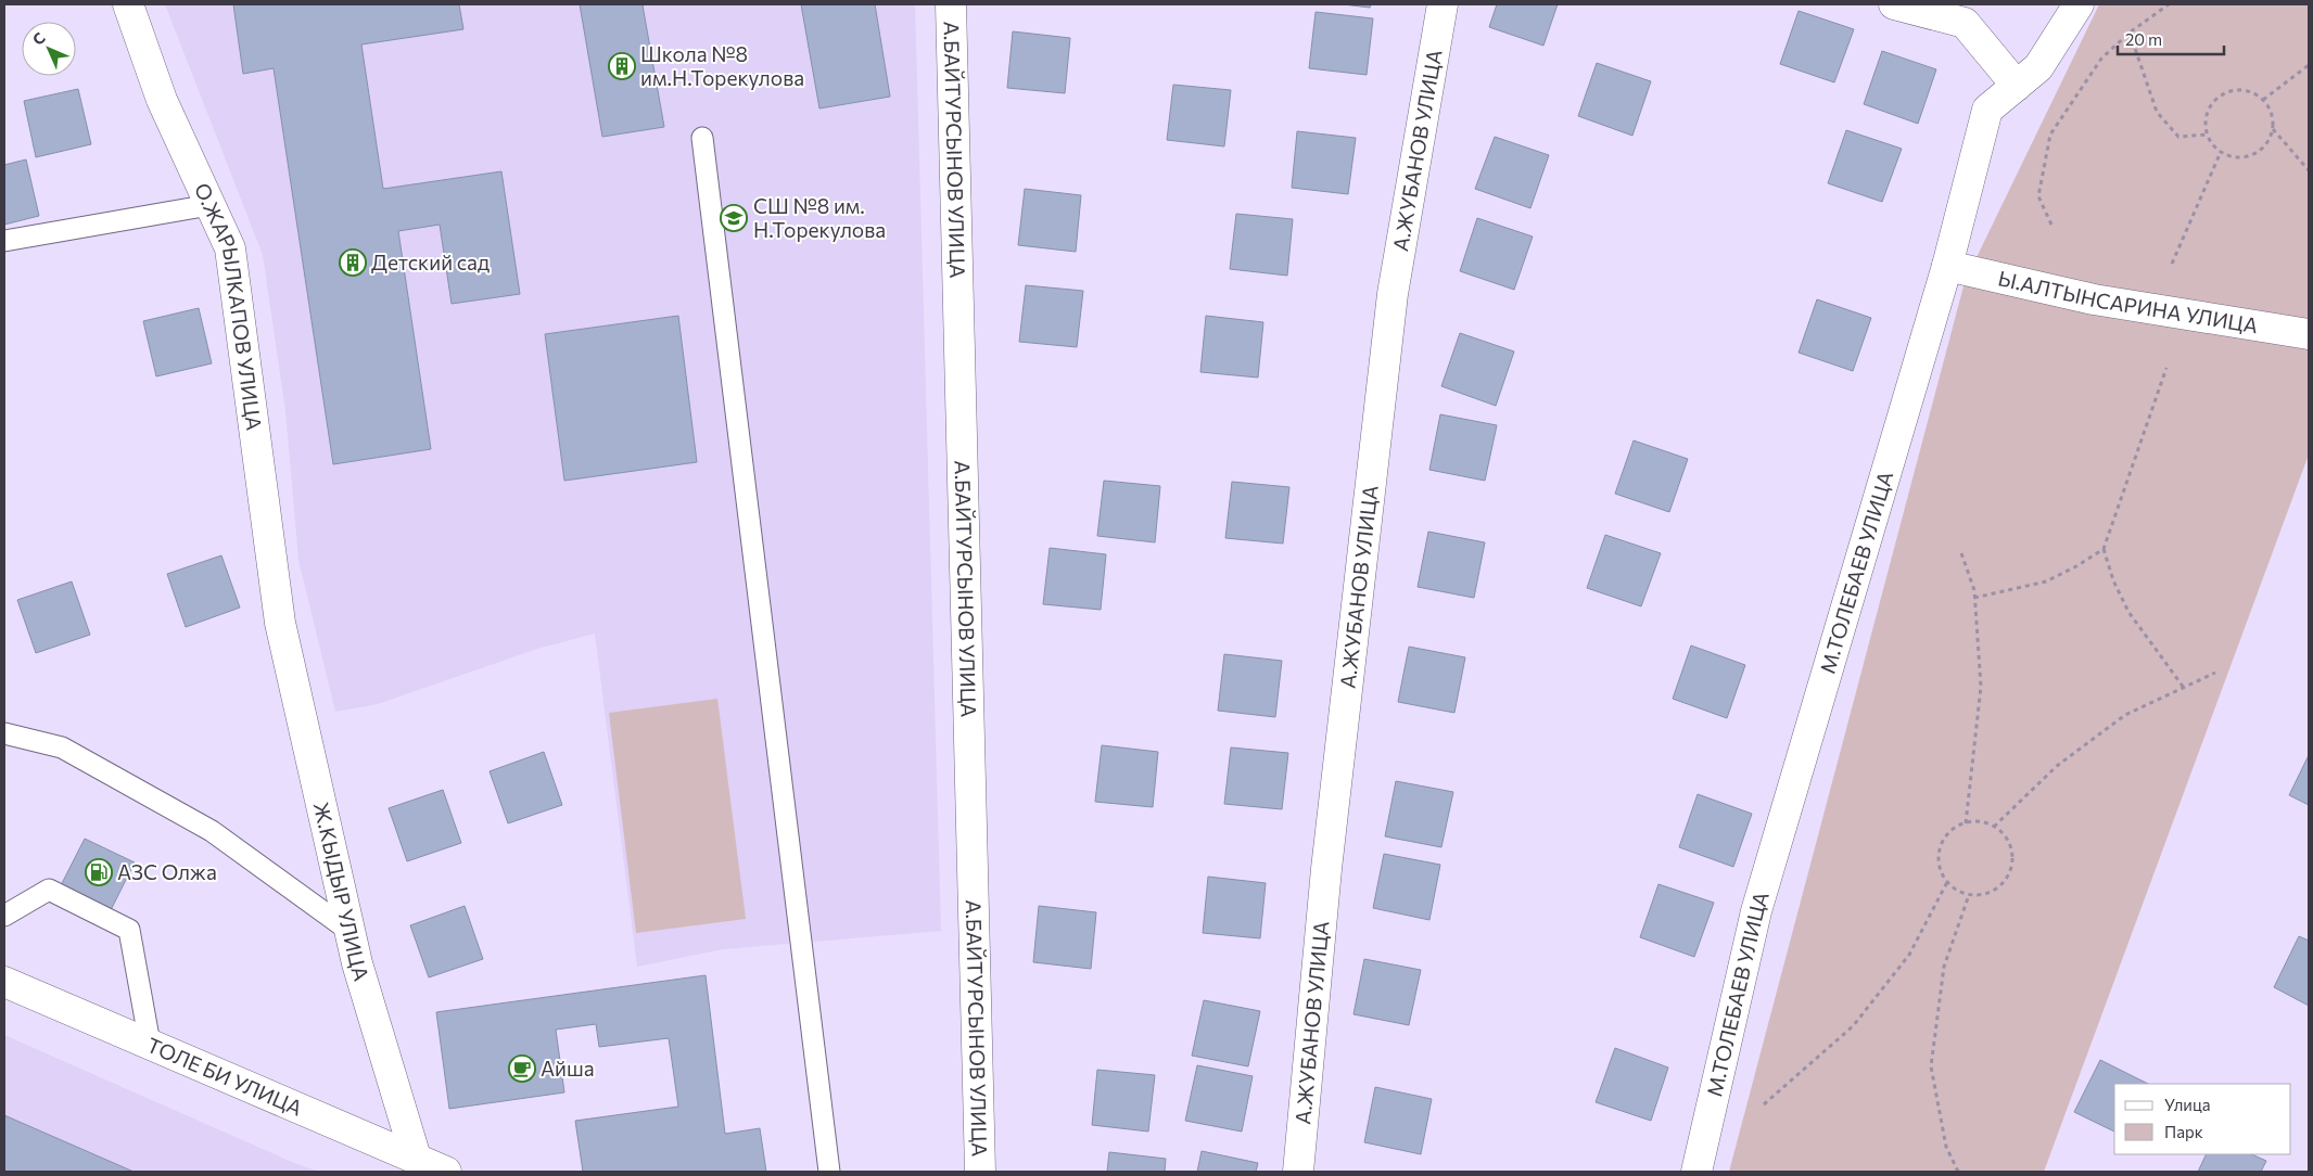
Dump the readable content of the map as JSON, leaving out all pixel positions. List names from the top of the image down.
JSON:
{
  "streets": {
    "street": [
      "А.БАЙТУРСЫНОВ УЛИЦА",
      "А.ЖУБАНОВ УЛИЦА",
      "Ы.АЛТЫНСАРИНА УЛИЦА",
      "О.ЖАРЫЛКАПОВ УЛИЦА",
      "М.ТОЛЕБАЕВ УЛИЦА",
      "Ж.КЫДЫР УЛИЦА",
      "ТОЛЕ БИ УЛИЦА"
    ]
  },
  "crossings": [
    ["Ы.АЛТЫНСАРИНА УЛИЦА", "М.ТОЛЕБАЕВ УЛИЦА"],
    ["О.ЖАРЫЛКАПОВ УЛИЦА", "Ж.КЫДЫР УЛИЦА"],
    ["Ж.КЫДЫР УЛИЦА", "ТОЛЕ БИ УЛИЦА"]
  ],
  "places": {
    "building": ["Школа №8 им.Н.Торекулова", "Детский сад"],
    "school or university": ["СШ №8 им. Н.Торекулова"],
    "fuel station": ["АЗС Олжа"],
    "cafe": ["Айша"]
  },
  "legend": ["Улица", "Парк"],
  "scale_bar": "20 m",
  "north": "top left"
}
